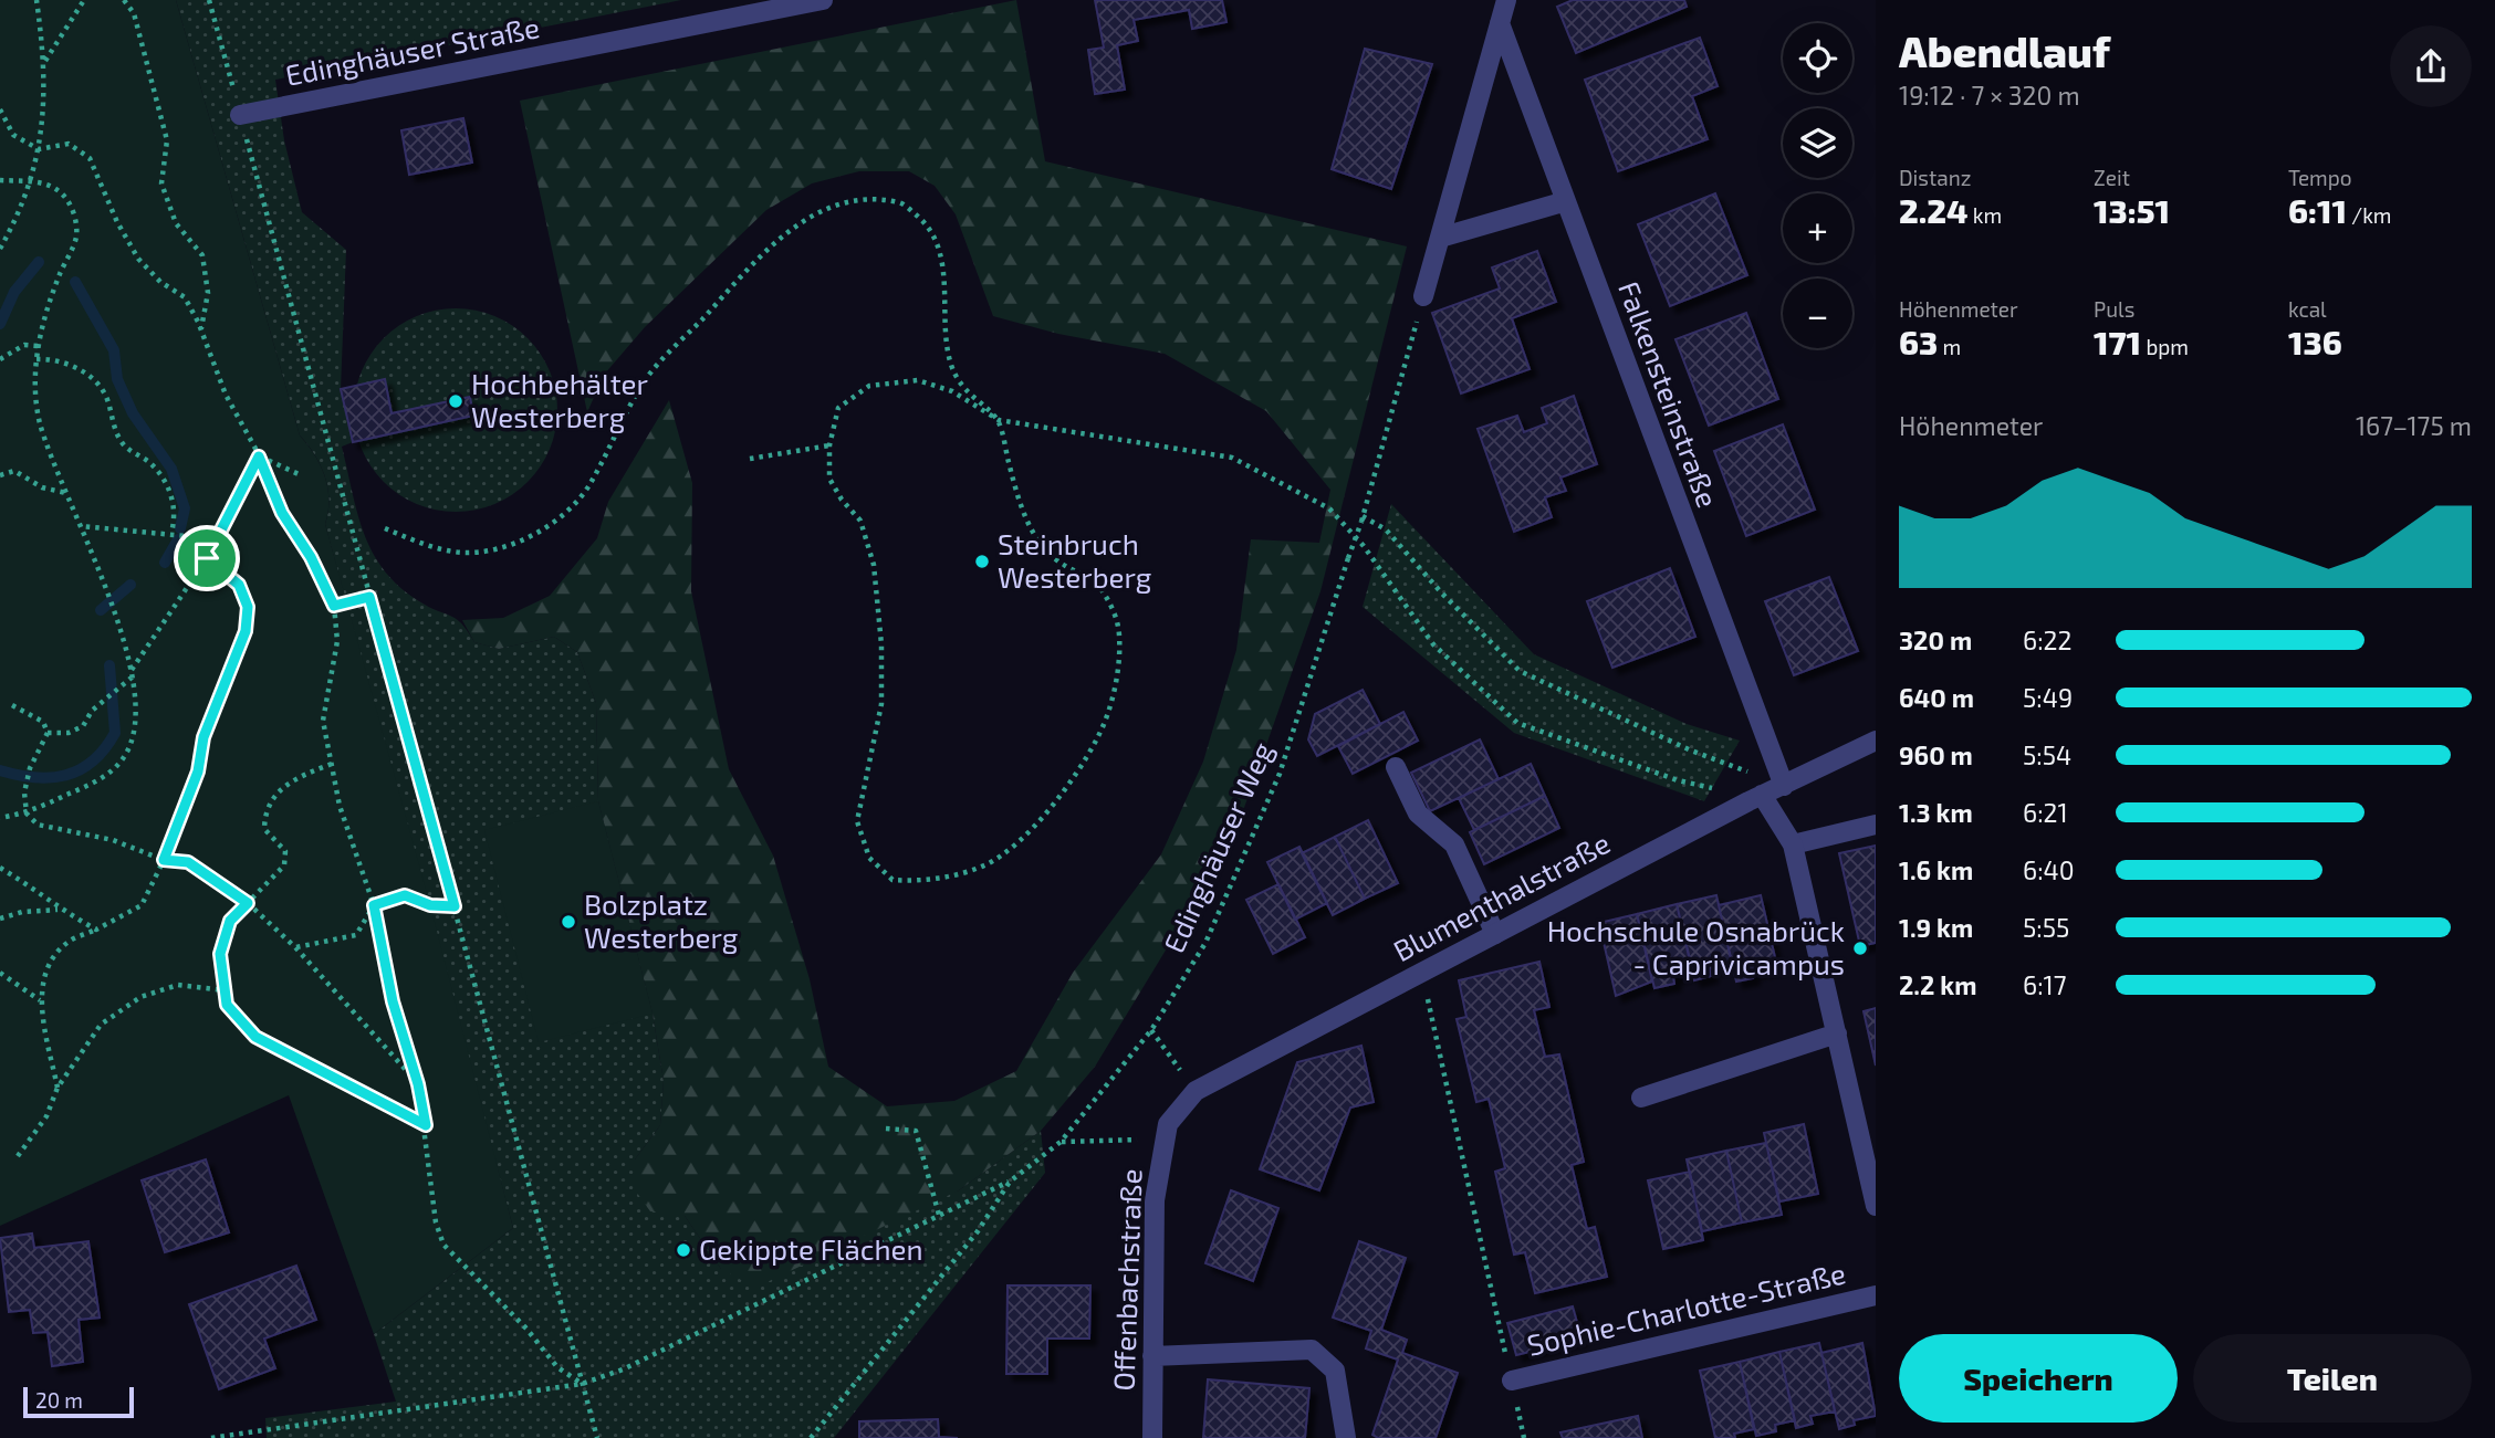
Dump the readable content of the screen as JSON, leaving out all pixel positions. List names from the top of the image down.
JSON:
{
  "streets": {
    "street": [
      "Edinghäuser Straße",
      "Falkensteinstraße",
      "Blumenthalstraße",
      "Offenbachstraße",
      "Sophie-Charlotte-Straße"
    ],
    "path": ["Edinghäuser Weg"]
  },
  "crossings": [
    ["Falkensteinstraße", "Blumenthalstraße"],
    ["Blumenthalstraße", "Offenbachstraße"]
  ],
  "places": [
    "Hochbehälter Westerberg",
    "Steinbruch Westerberg",
    "Bolzplatz Westerberg",
    "Hochschule Osnabrück - Caprivicampus",
    "Gekippte Flächen"
  ],
  "scale_bar": "20 m",
  "page": {
    "heading": ["Abendlauf", "19:12 · 7 × 320 m"],
    "map_buttons": ["+", "−"],
    "stats": [
      ["Distanz", "2.24 km"],
      ["Zeit", "13:51"],
      ["Tempo", "6:11 /km"],
      ["Höhenmeter", "63 m"],
      ["Puls", "171 bpm"],
      ["kcal", "136"]
    ],
    "chart": ["Höhenmeter", "167–175 m"],
    "list": [
      {
        "name": "320 m",
        "note": "6:22"
      },
      {
        "name": "640 m",
        "note": "5:49"
      },
      {
        "name": "960 m",
        "note": "5:54"
      },
      {
        "name": "1.3 km",
        "note": "6:21"
      },
      {
        "name": "1.6 km",
        "note": "6:40"
      },
      {
        "name": "1.9 km",
        "note": "5:55"
      },
      {
        "name": "2.2 km",
        "note": "6:17"
      }
    ],
    "buttons": ["Speichern", "Teilen"],
    "scale": "20 m"
  }
}
